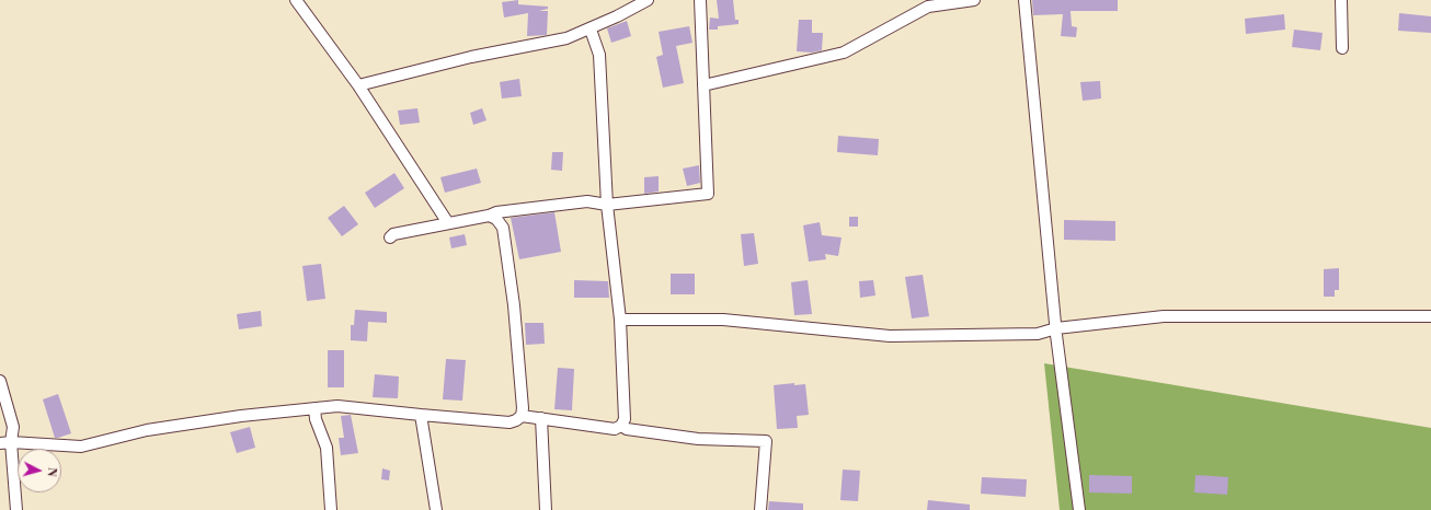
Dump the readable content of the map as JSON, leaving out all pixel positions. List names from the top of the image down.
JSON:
{
  "north": "right"
}
